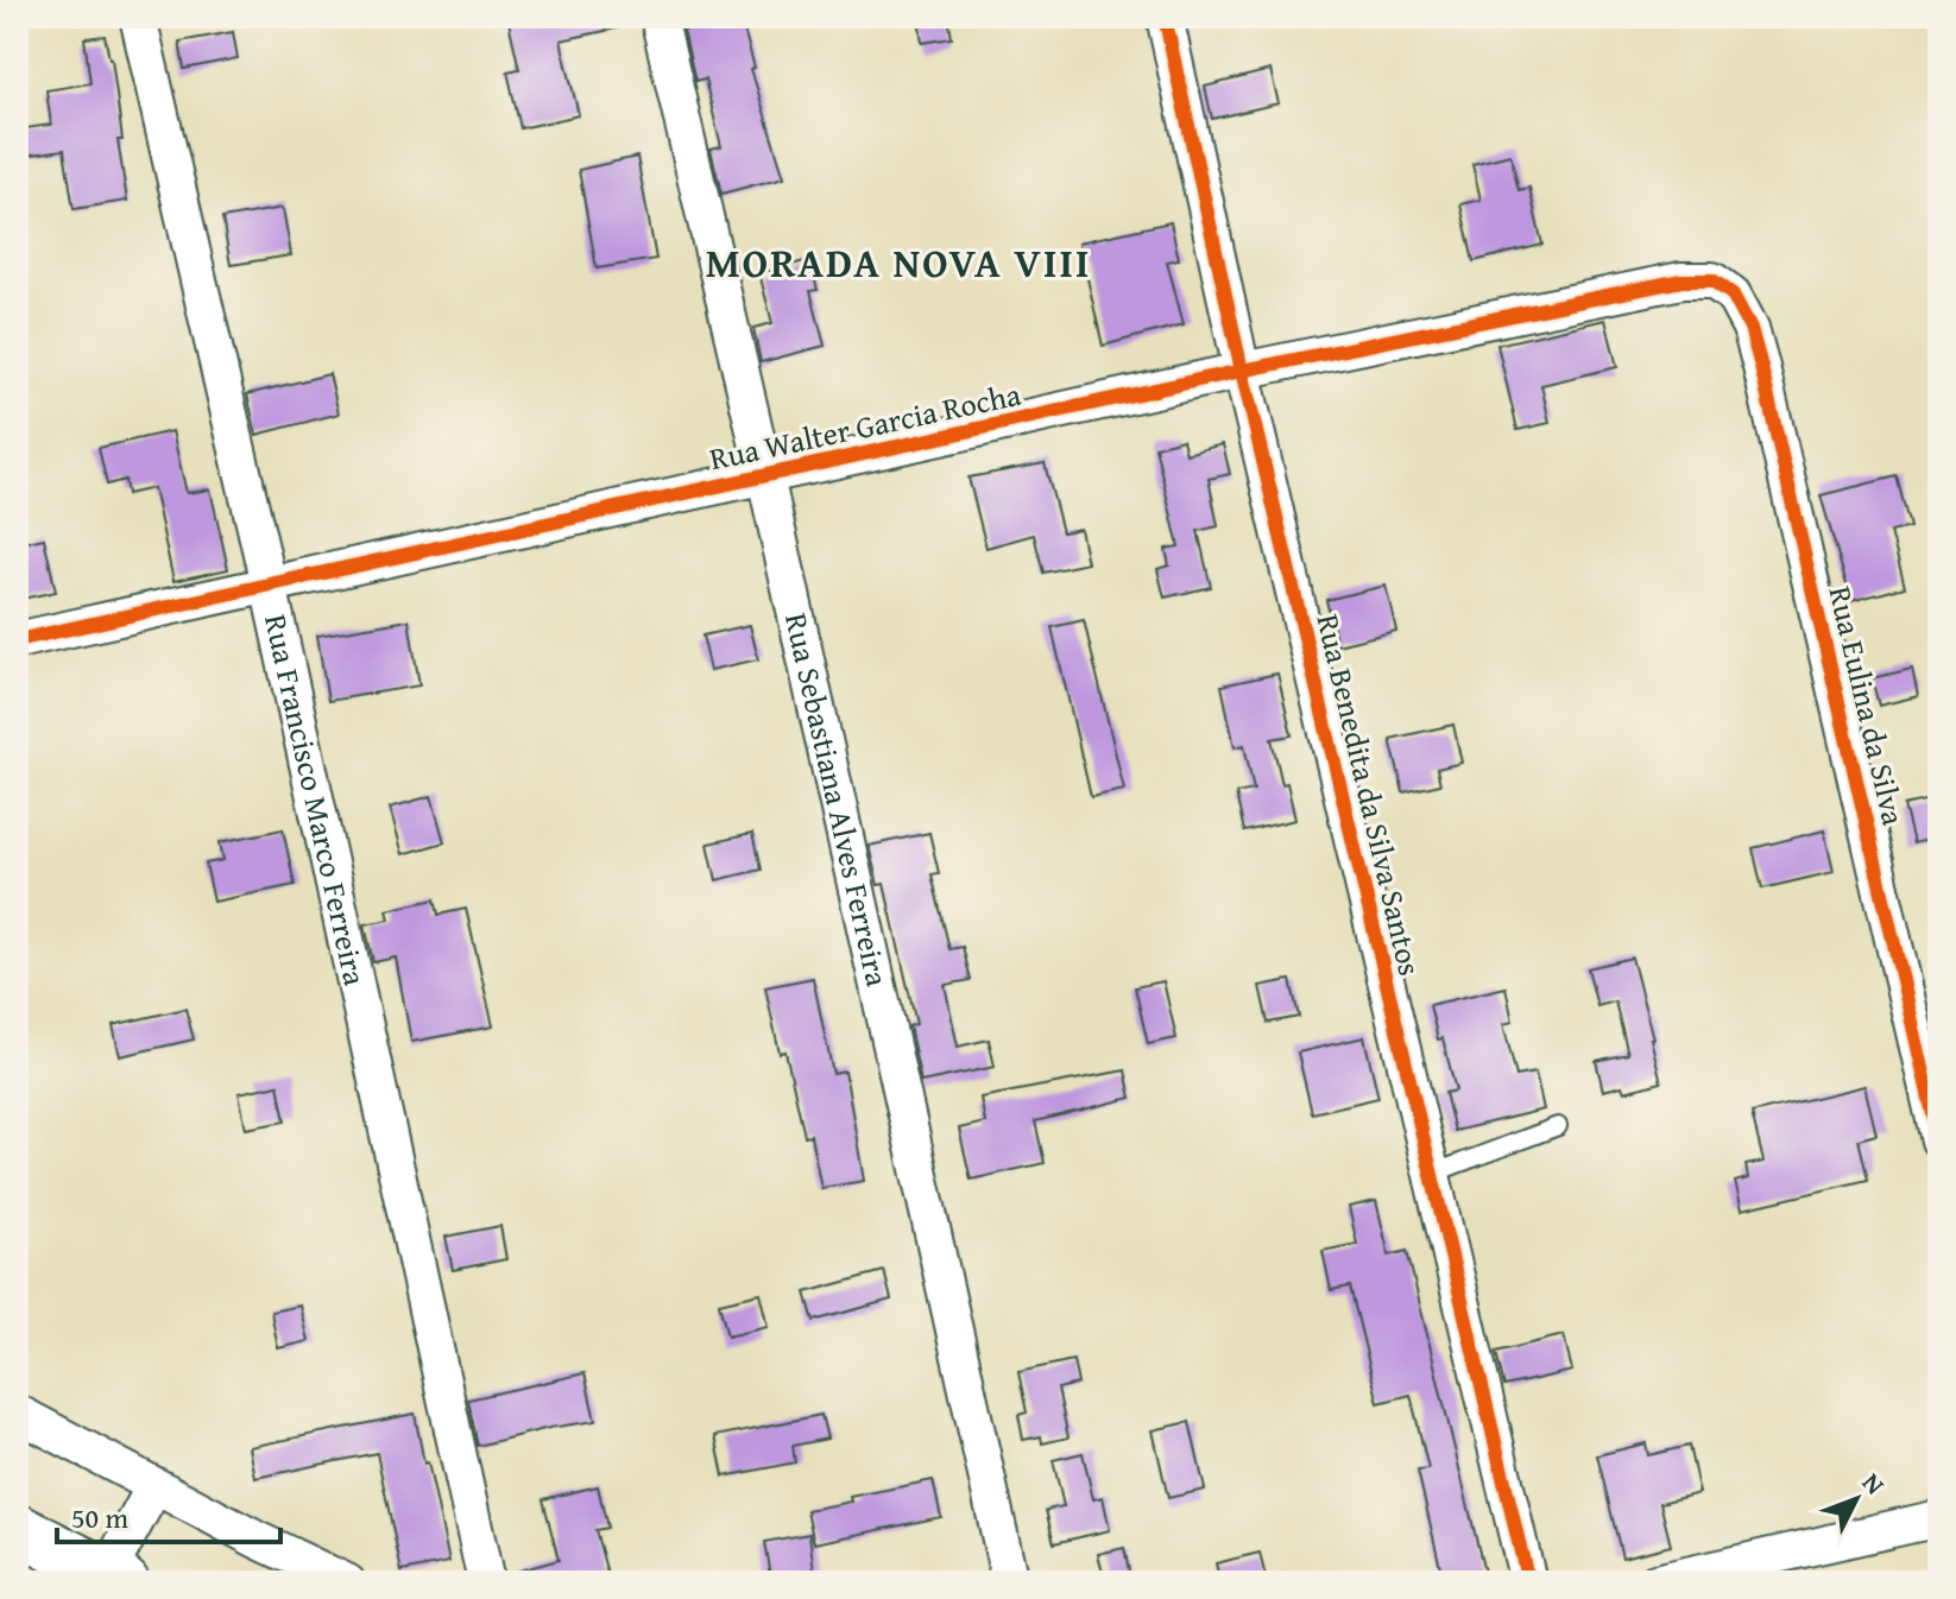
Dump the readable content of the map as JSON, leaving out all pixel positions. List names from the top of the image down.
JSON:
{
  "streets": {
    "street": [
      "Rua Walter Garcia Rocha",
      "Rua Eulina da Silva",
      "Rua Benedita da Silva Santos",
      "Rua Francisco Marco Ferreira",
      "Rua Sebastiana Alves Ferreira"
    ]
  },
  "crossings": [
    ["Rua Walter Garcia Rocha", "Rua Eulina da Silva"],
    ["Rua Walter Garcia Rocha", "Rua Benedita da Silva Santos"],
    ["Rua Walter Garcia Rocha", "Rua Francisco Marco Ferreira"],
    ["Rua Walter Garcia Rocha", "Rua Sebastiana Alves Ferreira"]
  ],
  "districts": ["MORADA NOVA VIII"],
  "scale_bar": "50 m",
  "north": "top right"
}
